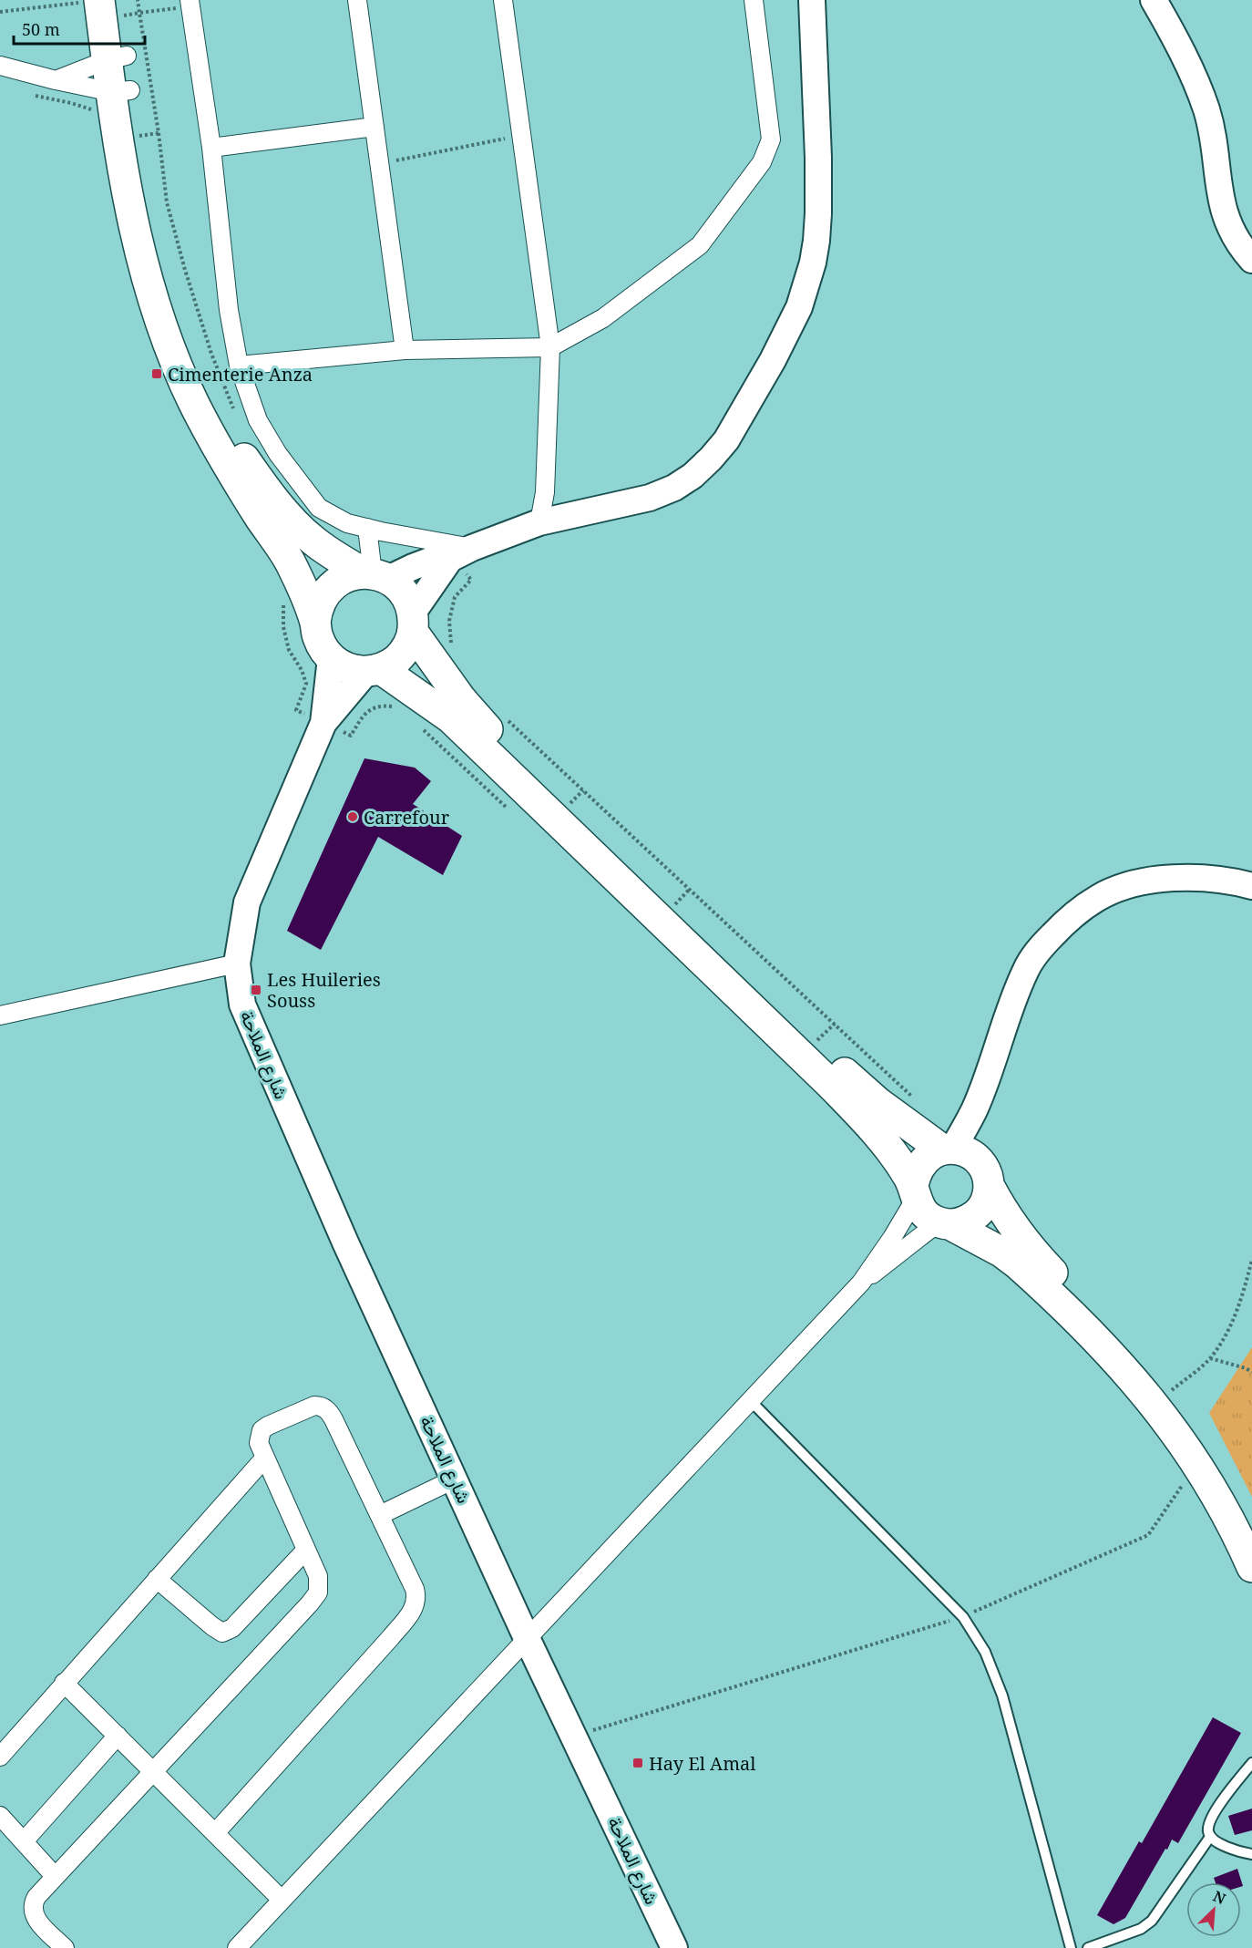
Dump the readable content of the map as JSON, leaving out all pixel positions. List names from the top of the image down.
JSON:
{
  "streets": {
    "street": ["شارع الملاحة"]
  },
  "places": {
    "transit": ["Cimenterie Anza", "Les Huileries Souss", "Hay El Amal"],
    "other": ["Carrefour"]
  },
  "scale_bar": "50 m",
  "north": "top right"
}
